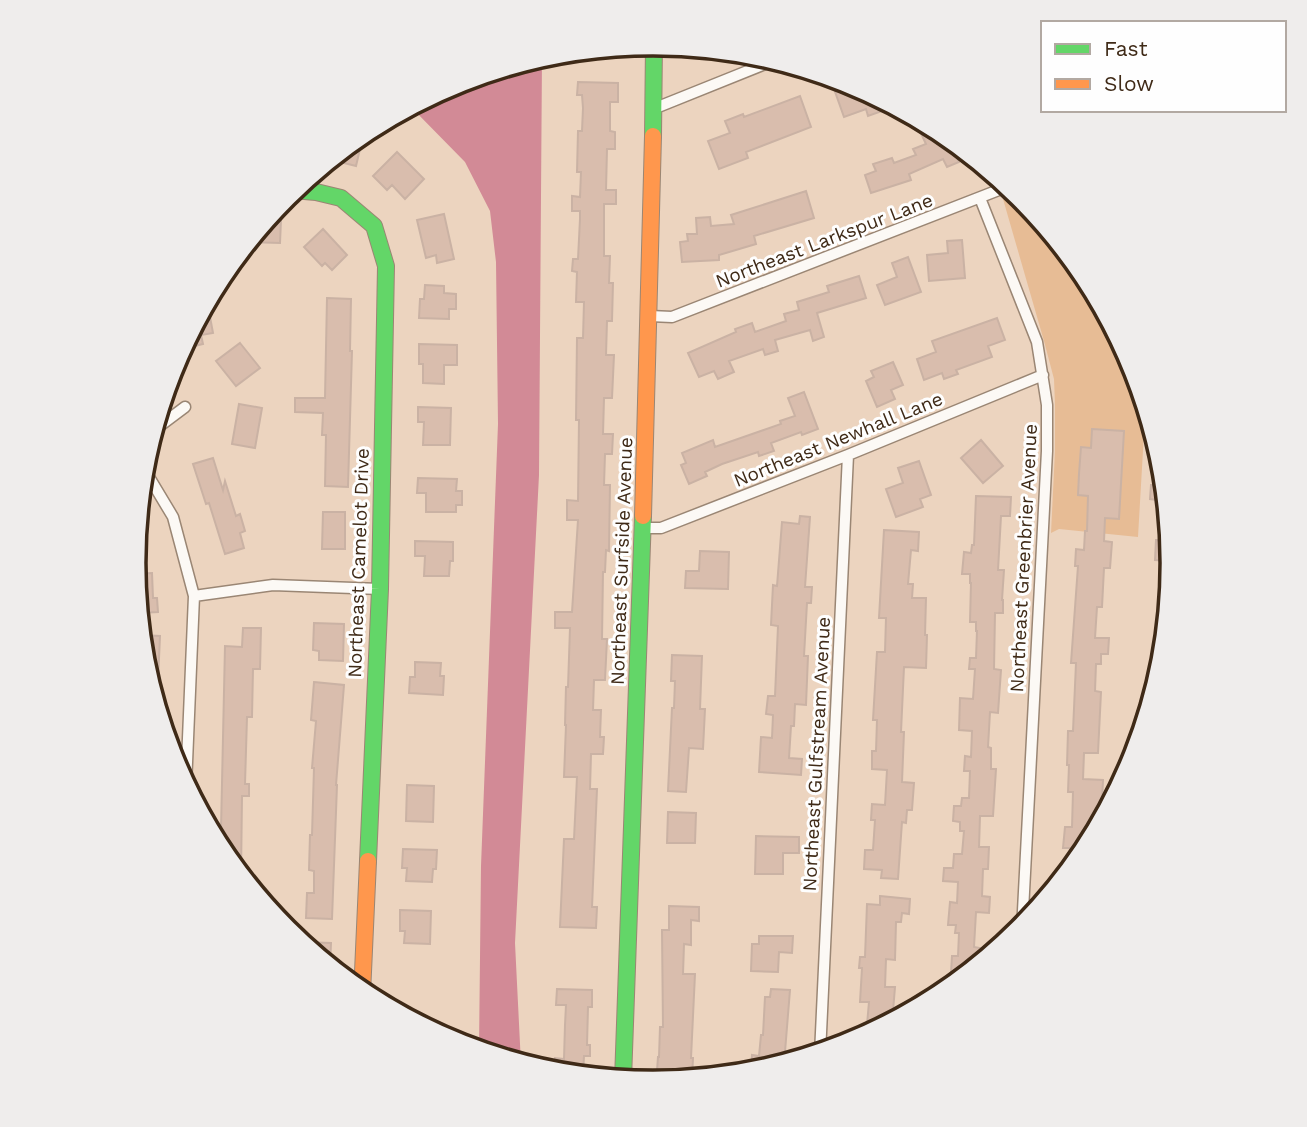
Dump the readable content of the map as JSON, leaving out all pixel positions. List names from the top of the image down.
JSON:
{
  "streets": {
    "street": [
      "Northeast Larkspur Lane",
      "Northeast Newhall Lane",
      "Northeast Greenbrier Avenue",
      "Northeast Surfside Avenue",
      "Northeast Camelot Drive",
      "Northeast Gulfstream Avenue"
    ]
  },
  "crossings": [
    ["Northeast Larkspur Lane", "Northeast Greenbrier Avenue"],
    ["Northeast Larkspur Lane", "Northeast Surfside Avenue"],
    ["Northeast Newhall Lane", "Northeast Greenbrier Avenue"],
    ["Northeast Newhall Lane", "Northeast Surfside Avenue"],
    ["Northeast Newhall Lane", "Northeast Gulfstream Avenue"]
  ],
  "legend": ["Fast", "Slow"]
}
